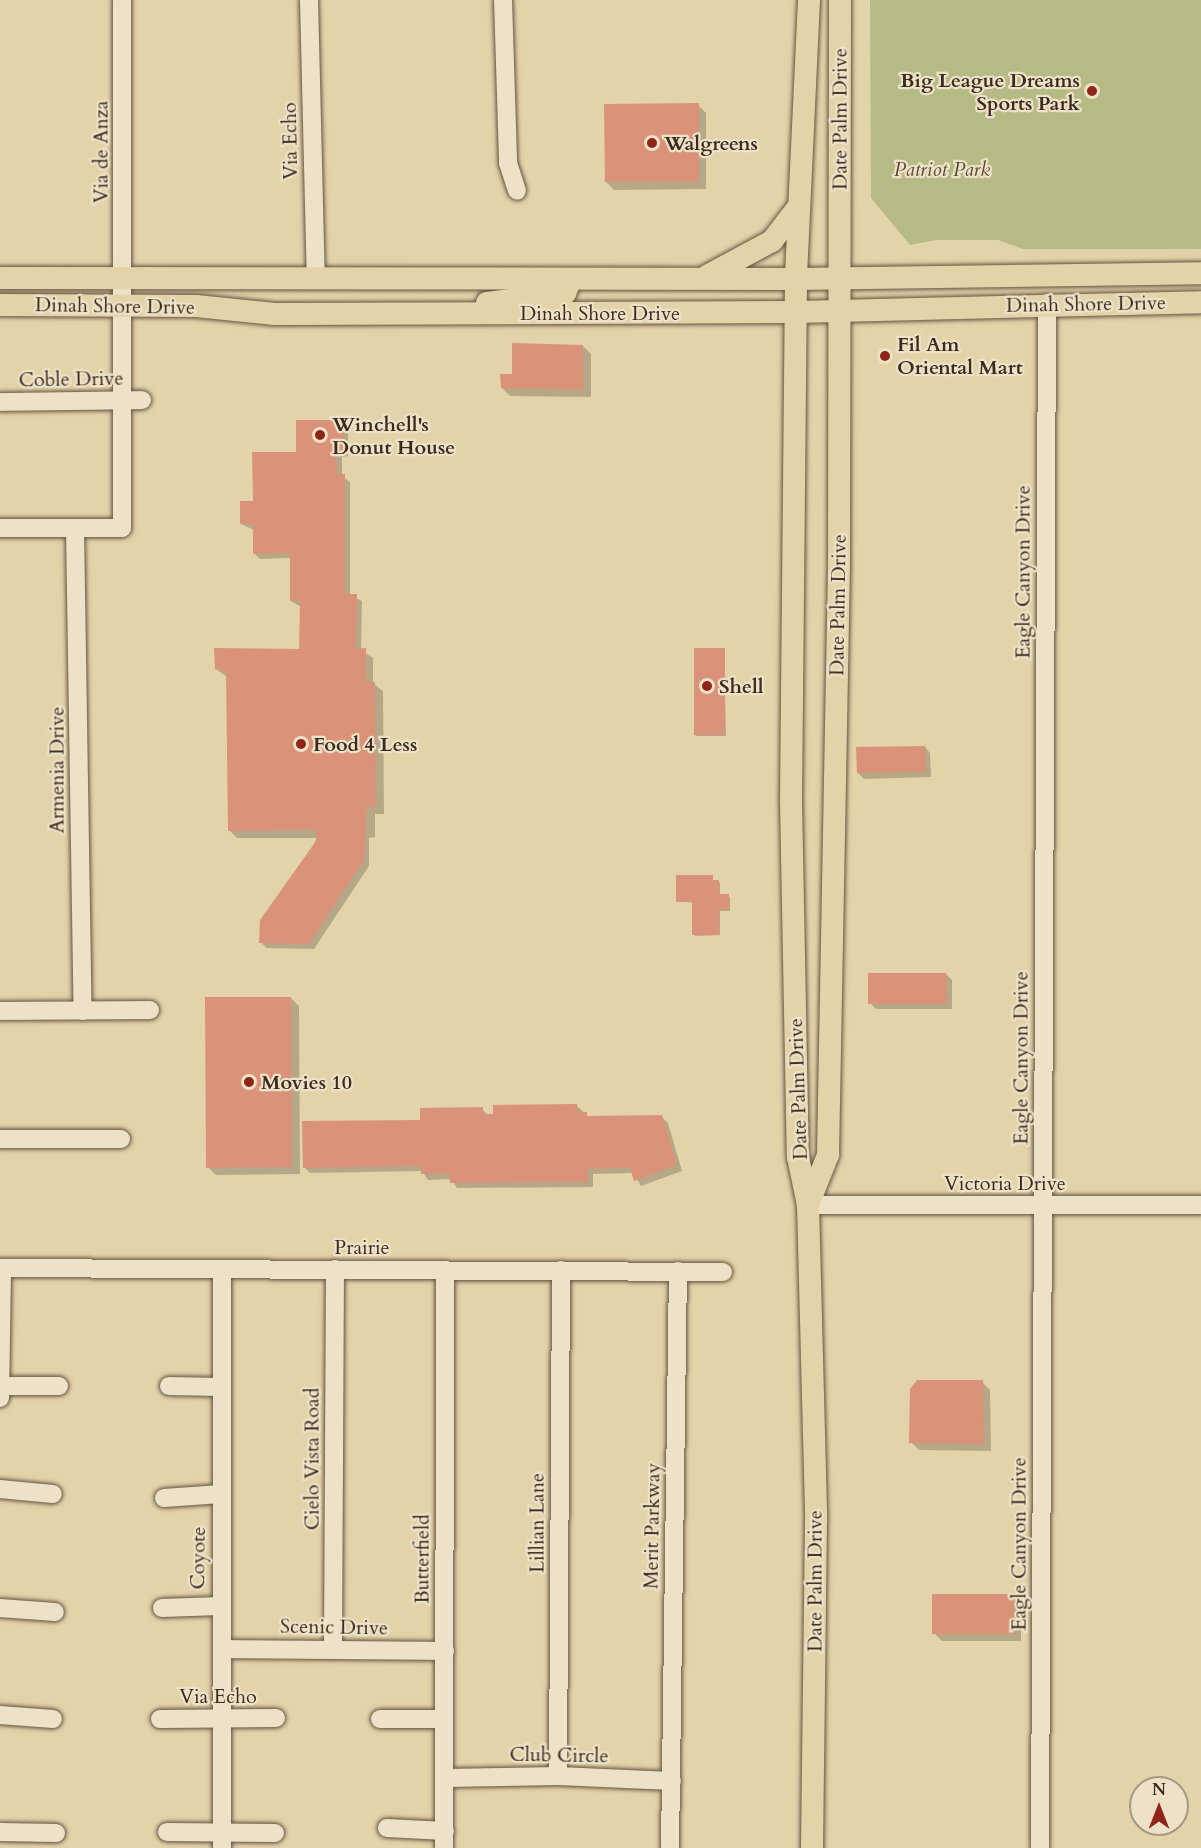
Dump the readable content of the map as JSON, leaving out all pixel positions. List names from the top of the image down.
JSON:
{
  "streets": {
    "main road": ["Date Palm Drive", "Dinah Shore Drive"],
    "street": [
      "Via Echo",
      "Via de Anza",
      "Coble Drive",
      "Eagle Canyon Drive",
      "Armenia Drive",
      "Victoria Drive",
      "Prairie",
      "Cielo Vista Road",
      "Lillian Lane",
      "Merit Parkway",
      "Coyote",
      "Butterfield",
      "Scenic Drive",
      "Club Circle"
    ]
  },
  "crossings": [
    ["Date Palm Drive", "Dinah Shore Drive"],
    ["Date Palm Drive", "Victoria Drive"],
    ["Via Echo", "Dinah Shore Drive"],
    ["Via Echo", "Coyote"],
    ["Via de Anza", "Dinah Shore Drive"],
    ["Via de Anza", "Coble Drive"],
    ["Via de Anza", "Armenia Drive"],
    ["Dinah Shore Drive", "Eagle Canyon Drive"],
    ["Eagle Canyon Drive", "Victoria Drive"],
    ["Prairie", "Cielo Vista Road"],
    ["Prairie", "Lillian Lane"],
    ["Prairie", "Merit Parkway"],
    ["Prairie", "Coyote"],
    ["Prairie", "Butterfield"],
    ["Cielo Vista Road", "Scenic Drive"],
    ["Lillian Lane", "Club Circle"],
    ["Merit Parkway", "Club Circle"],
    ["Coyote", "Scenic Drive"],
    ["Butterfield", "Scenic Drive"],
    ["Butterfield", "Club Circle"]
  ],
  "parks": ["Patriot Park"],
  "places": [
    "Big League Dreams Sports Park",
    "Walgreens",
    "Fil Am Oriental Mart",
    "Winchell's Donut House",
    "Shell",
    "Food 4 Less",
    "Movies 10"
  ],
  "north": "top"
}
